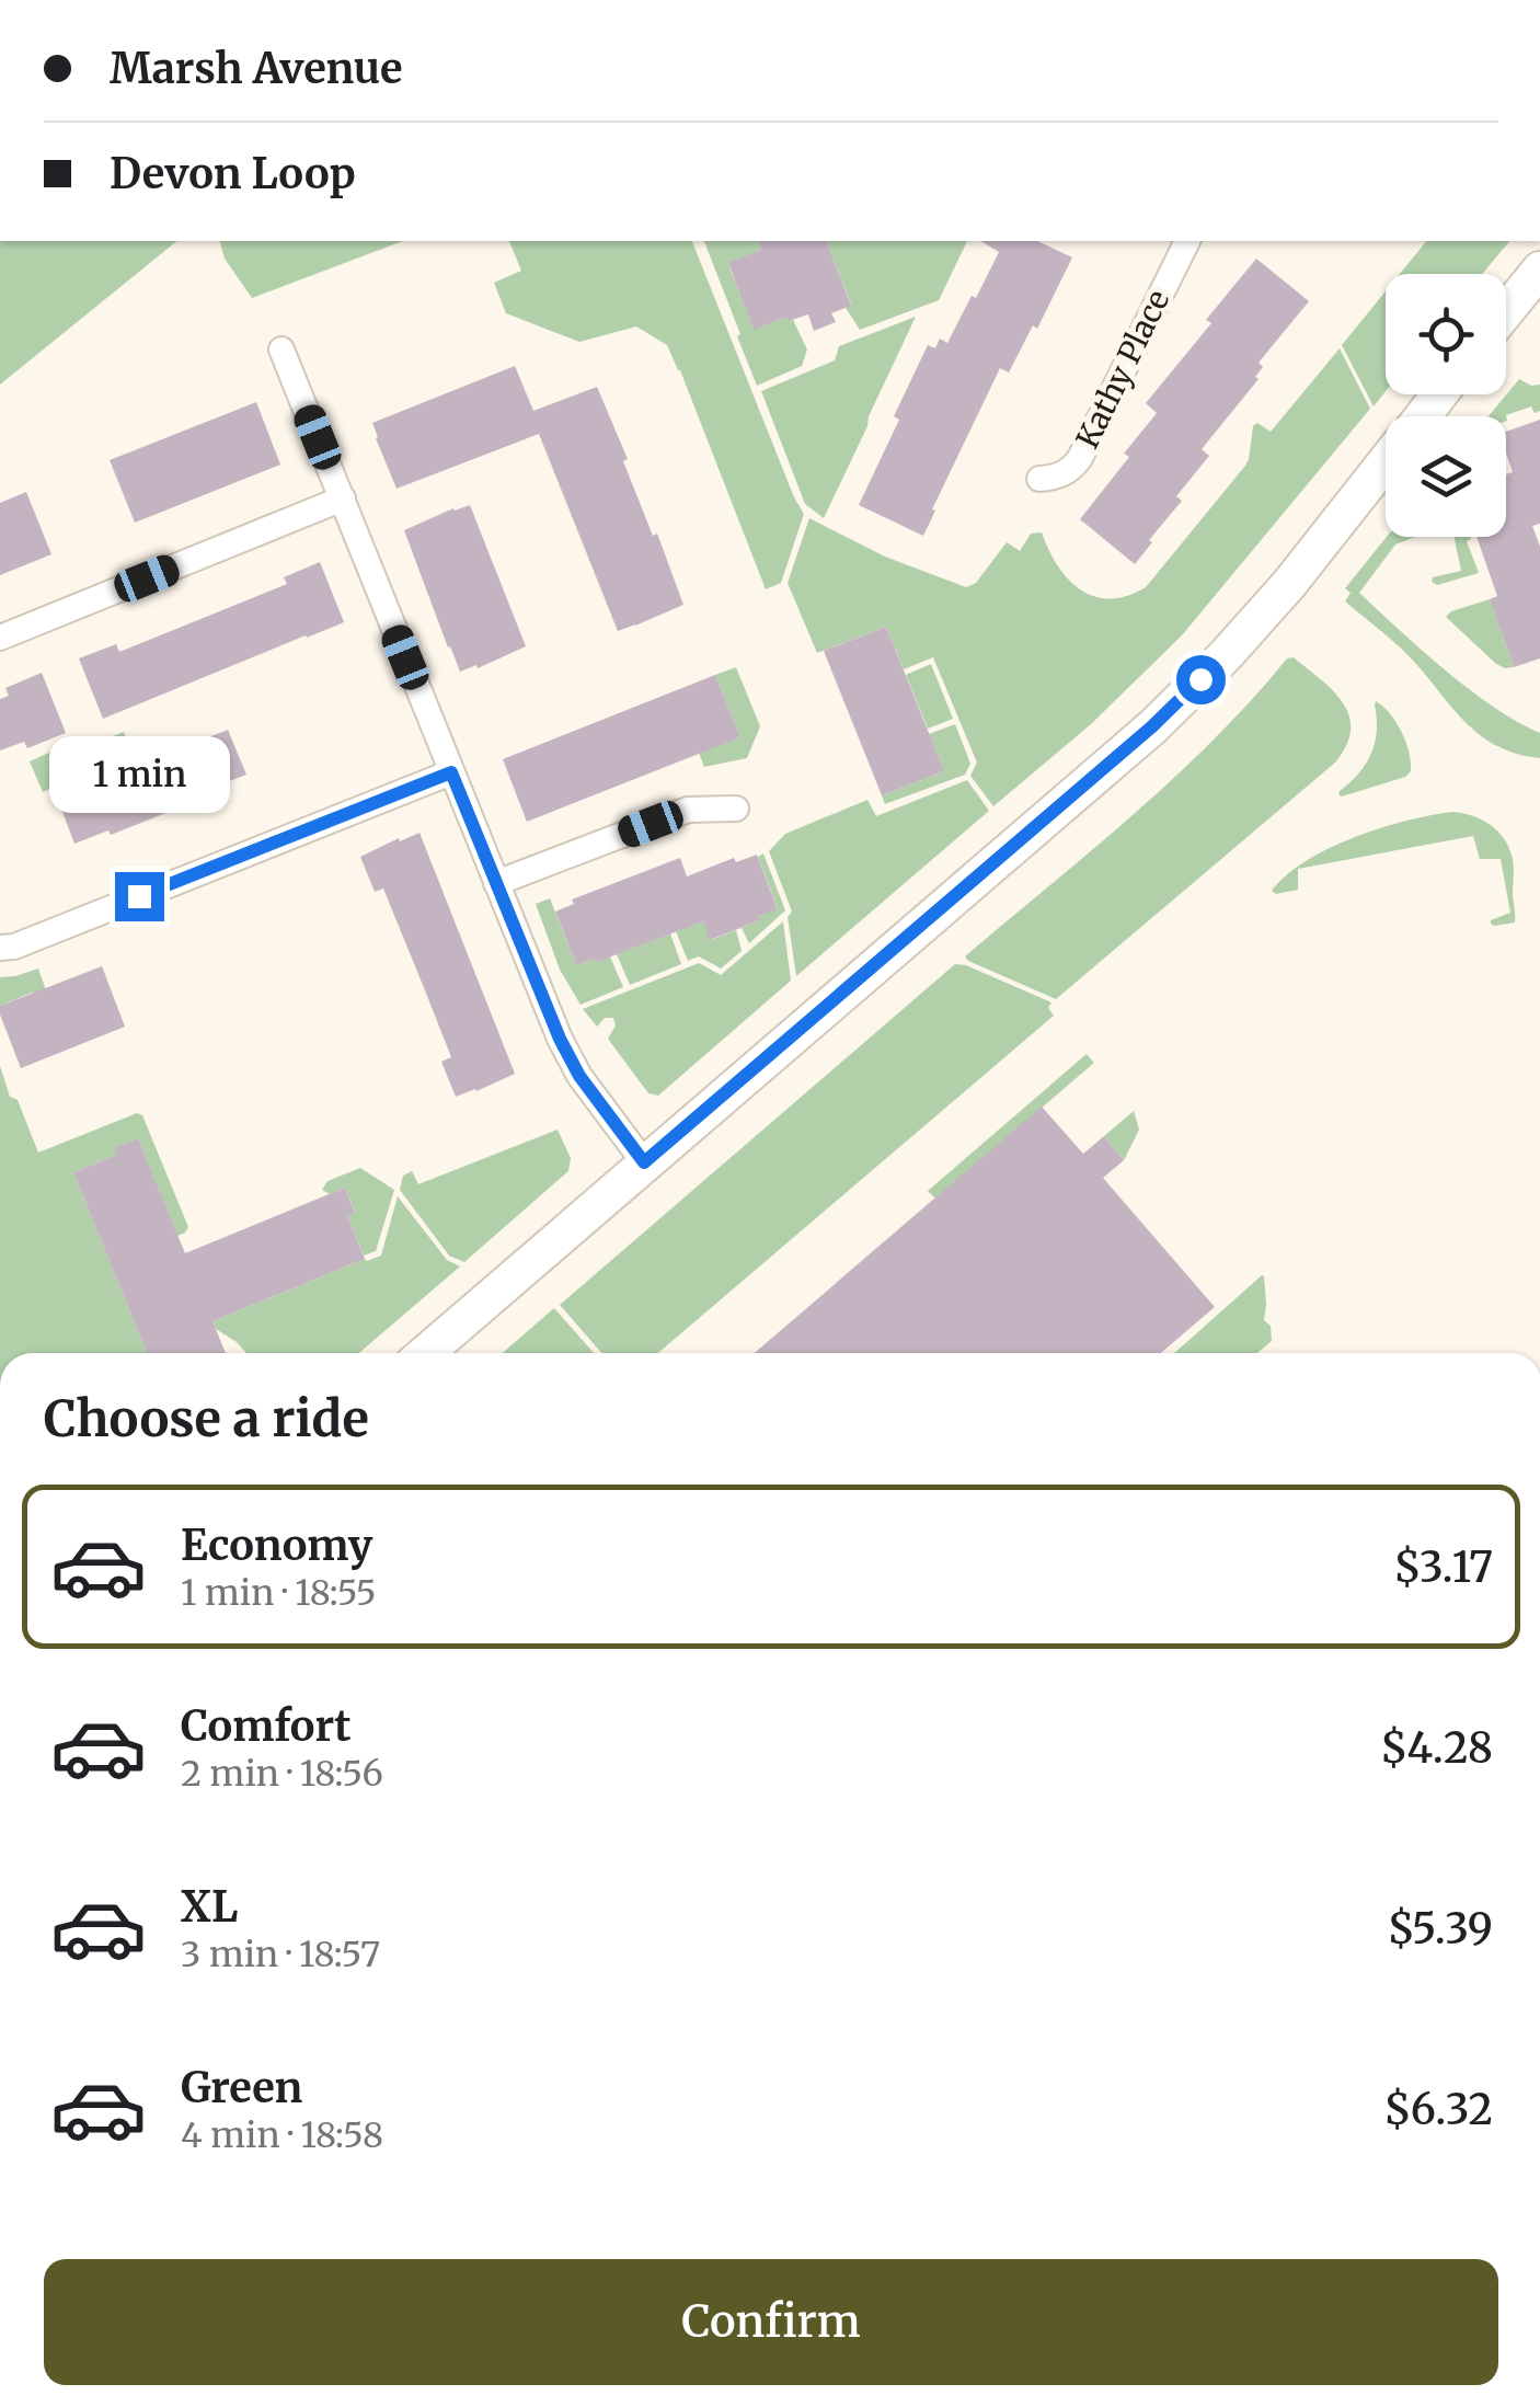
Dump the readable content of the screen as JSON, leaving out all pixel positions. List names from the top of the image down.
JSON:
{
  "streets": {
    "street": ["Kathy Place"]
  },
  "page": {
    "banner": ["Marsh Avenue", "Devon Loop"],
    "bubble": "1 min",
    "heading": "Choose a ride",
    "list": [
      {
        "name": "Economy",
        "note": "1 min · 18:55",
        "value": "$3.17"
      },
      {
        "name": "Comfort",
        "note": "2 min · 18:56",
        "value": "$4.28"
      },
      {
        "name": "XL",
        "note": "3 min · 18:57",
        "value": "$5.39"
      },
      {
        "name": "Green",
        "note": "4 min · 18:58",
        "value": "$6.32"
      }
    ],
    "buttons": "Confirm"
  }
}
